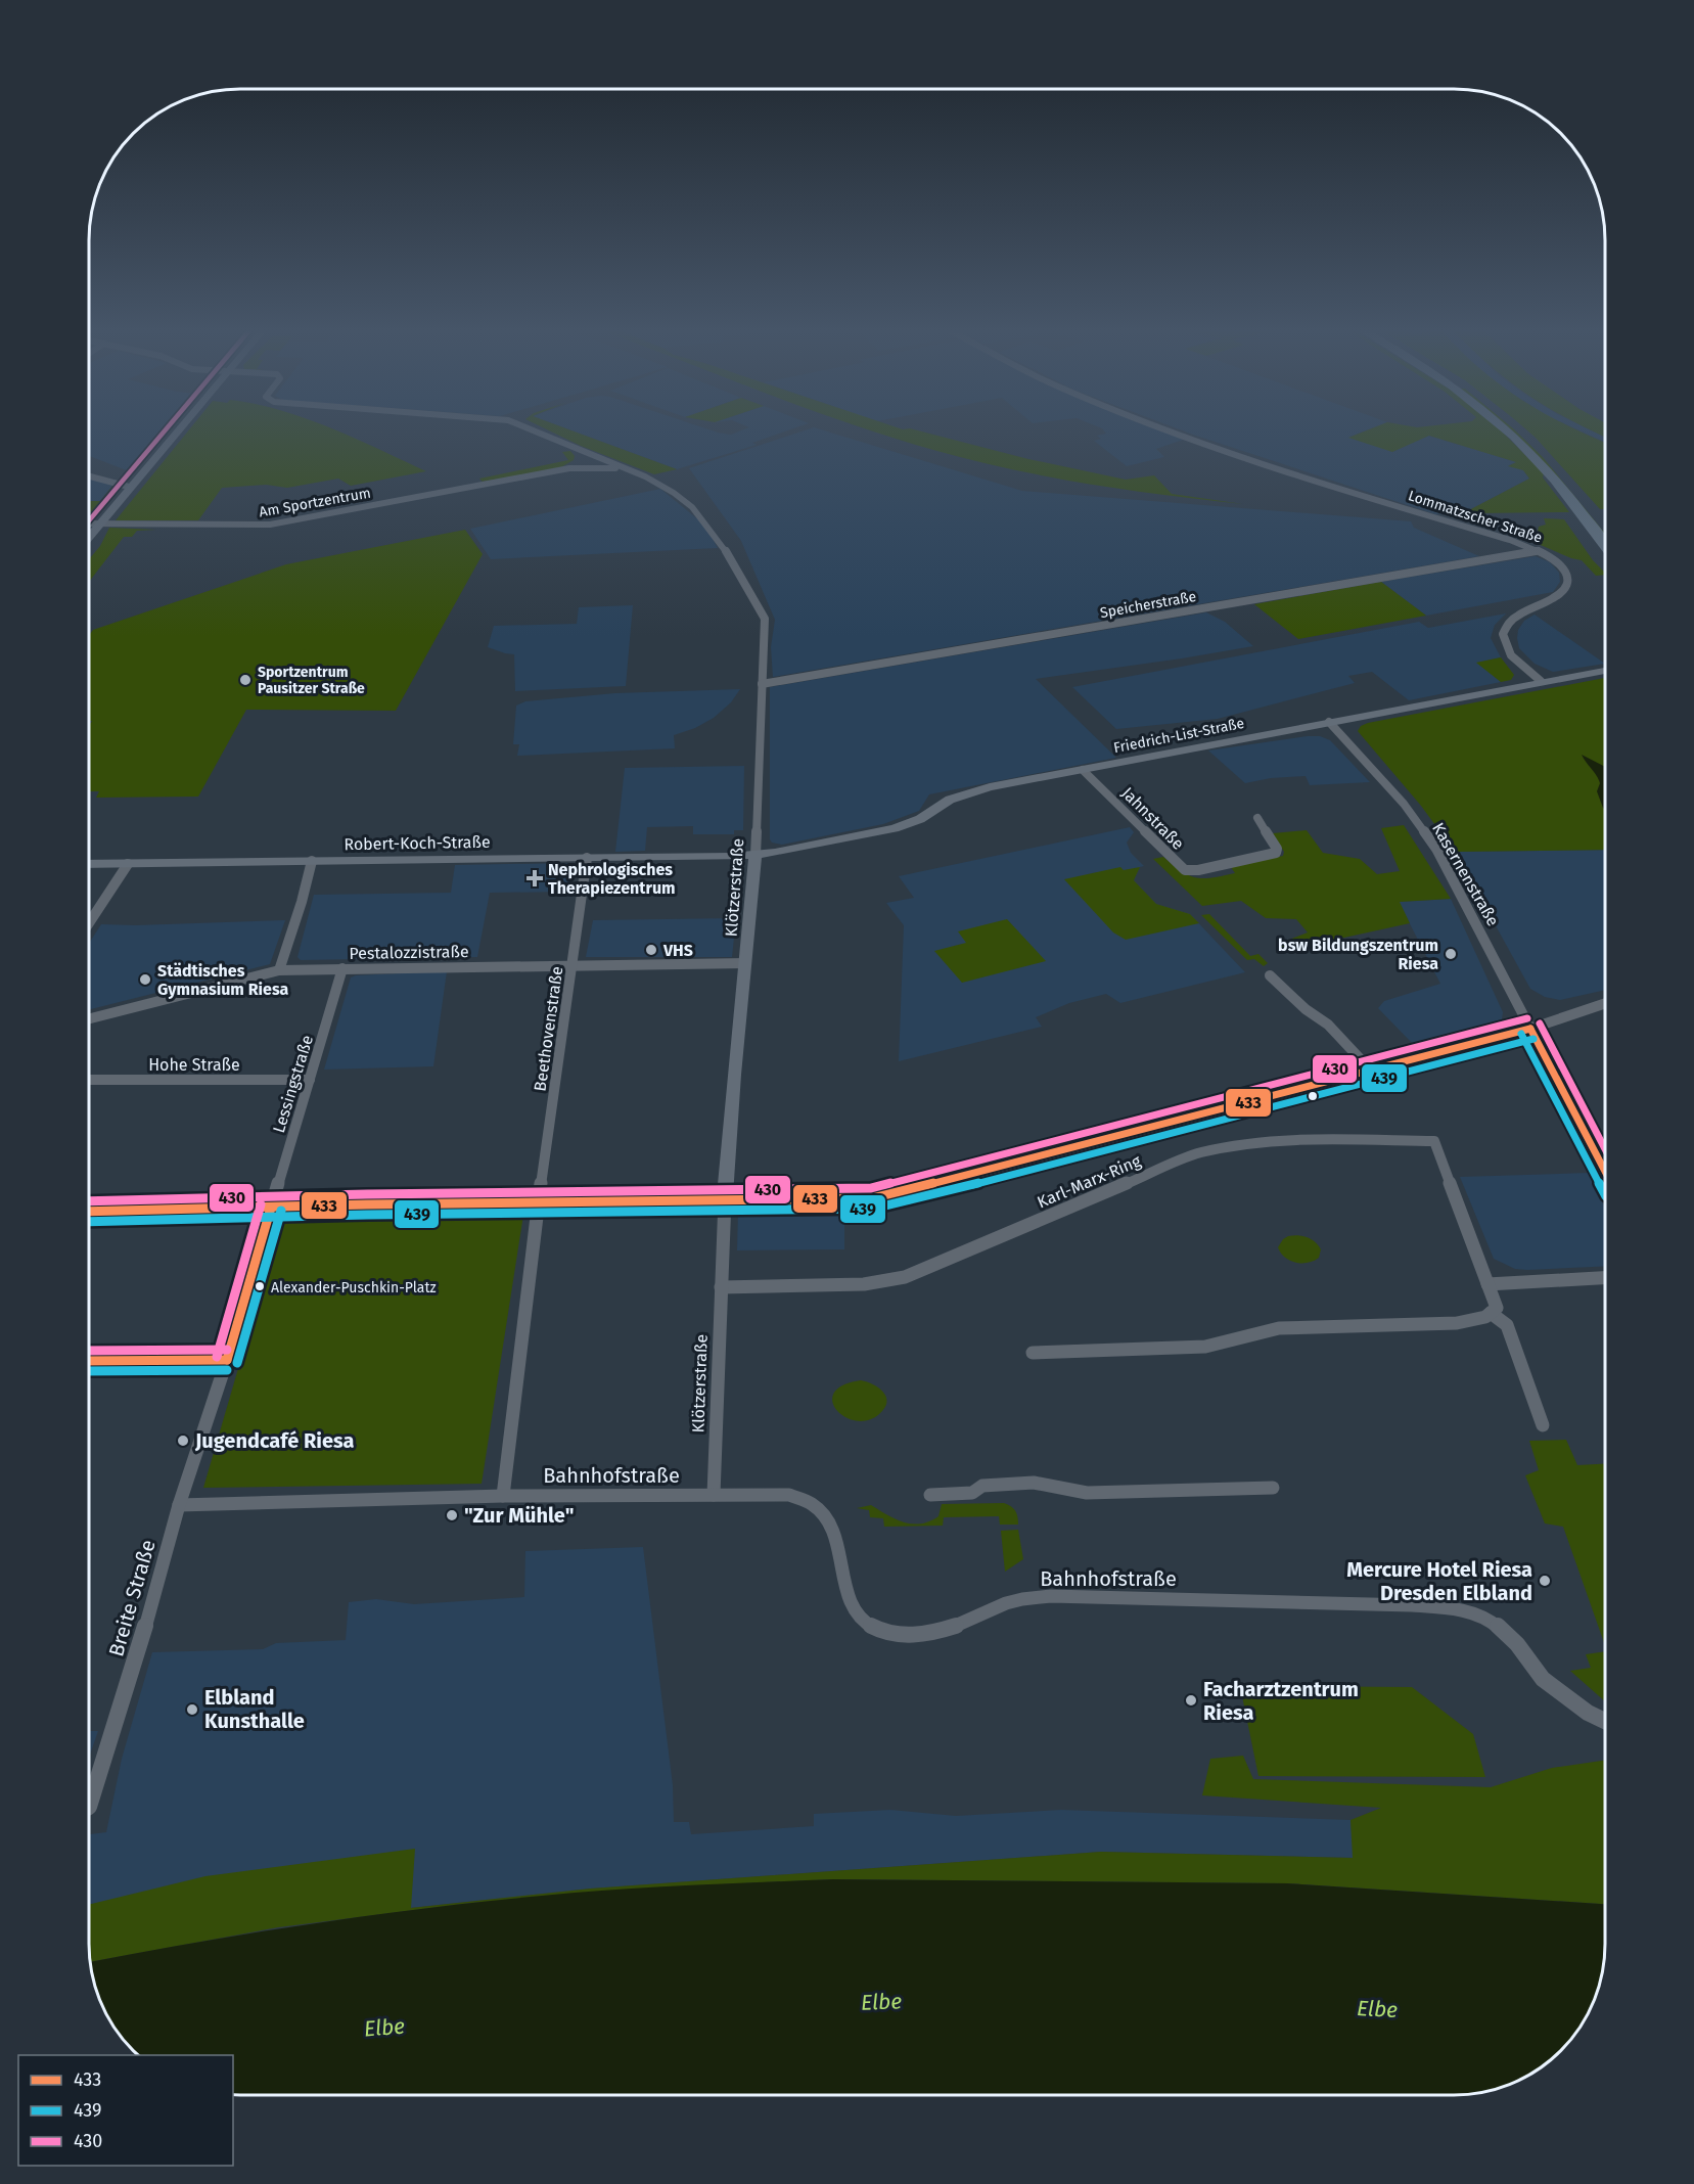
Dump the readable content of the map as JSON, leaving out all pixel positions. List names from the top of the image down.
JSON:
{
  "streets": {
    "street": [
      "Am Sportzentrum",
      "Lommatzscher Straße",
      "Speicherstraße",
      "Friedrich-List-Straße",
      "Jahnstraße",
      "Robert-Koch-Straße",
      "Kasernenstraße",
      "Klötzerstraße",
      "Pestalozzistraße",
      "Beethovenstraße",
      "Hohe Straße",
      "Lessingstraße",
      "Karl-Marx-Ring",
      "Bahnhofstraße",
      "Breite Straße"
    ]
  },
  "crossings": [
    ["Am Sportzentrum", "Klötzerstraße"],
    ["Lommatzscher Straße", "Speicherstraße"],
    ["Lommatzscher Straße", "Friedrich-List-Straße"],
    ["Speicherstraße", "Klötzerstraße"],
    ["Friedrich-List-Straße", "Jahnstraße"],
    ["Friedrich-List-Straße", "Robert-Koch-Straße"],
    ["Friedrich-List-Straße", "Kasernenstraße"],
    ["Friedrich-List-Straße", "Klötzerstraße"],
    ["Robert-Koch-Straße", "Klötzerstraße"],
    ["Robert-Koch-Straße", "Beethovenstraße"],
    ["Klötzerstraße", "Pestalozzistraße"],
    ["Klötzerstraße", "Karl-Marx-Ring"],
    ["Klötzerstraße", "Bahnhofstraße"],
    ["Pestalozzistraße", "Beethovenstraße"],
    ["Pestalozzistraße", "Lessingstraße"],
    ["Hohe Straße", "Lessingstraße"]
  ],
  "water": ["Elbe"],
  "places": {
    "other": [
      "Sportzentrum Pausitzer Straße",
      "VHS",
      "bsw Bildungszentrum Riesa",
      "Städtisches Gymnasium Riesa",
      "Alexander-Puschkin-Platz",
      "Jugendcafé Riesa",
      "\"Zur Mühle\"",
      "Mercure Hotel Riesa Dresden Elbland",
      "Facharztzentrum Riesa",
      "Elbland Kunsthalle"
    ],
    "health": ["Nephrologisches Therapiezentrum"]
  },
  "lines": ["transit line 430", "transit line 433", "transit line 439"],
  "legend": ["433", "439", "430"]
}
